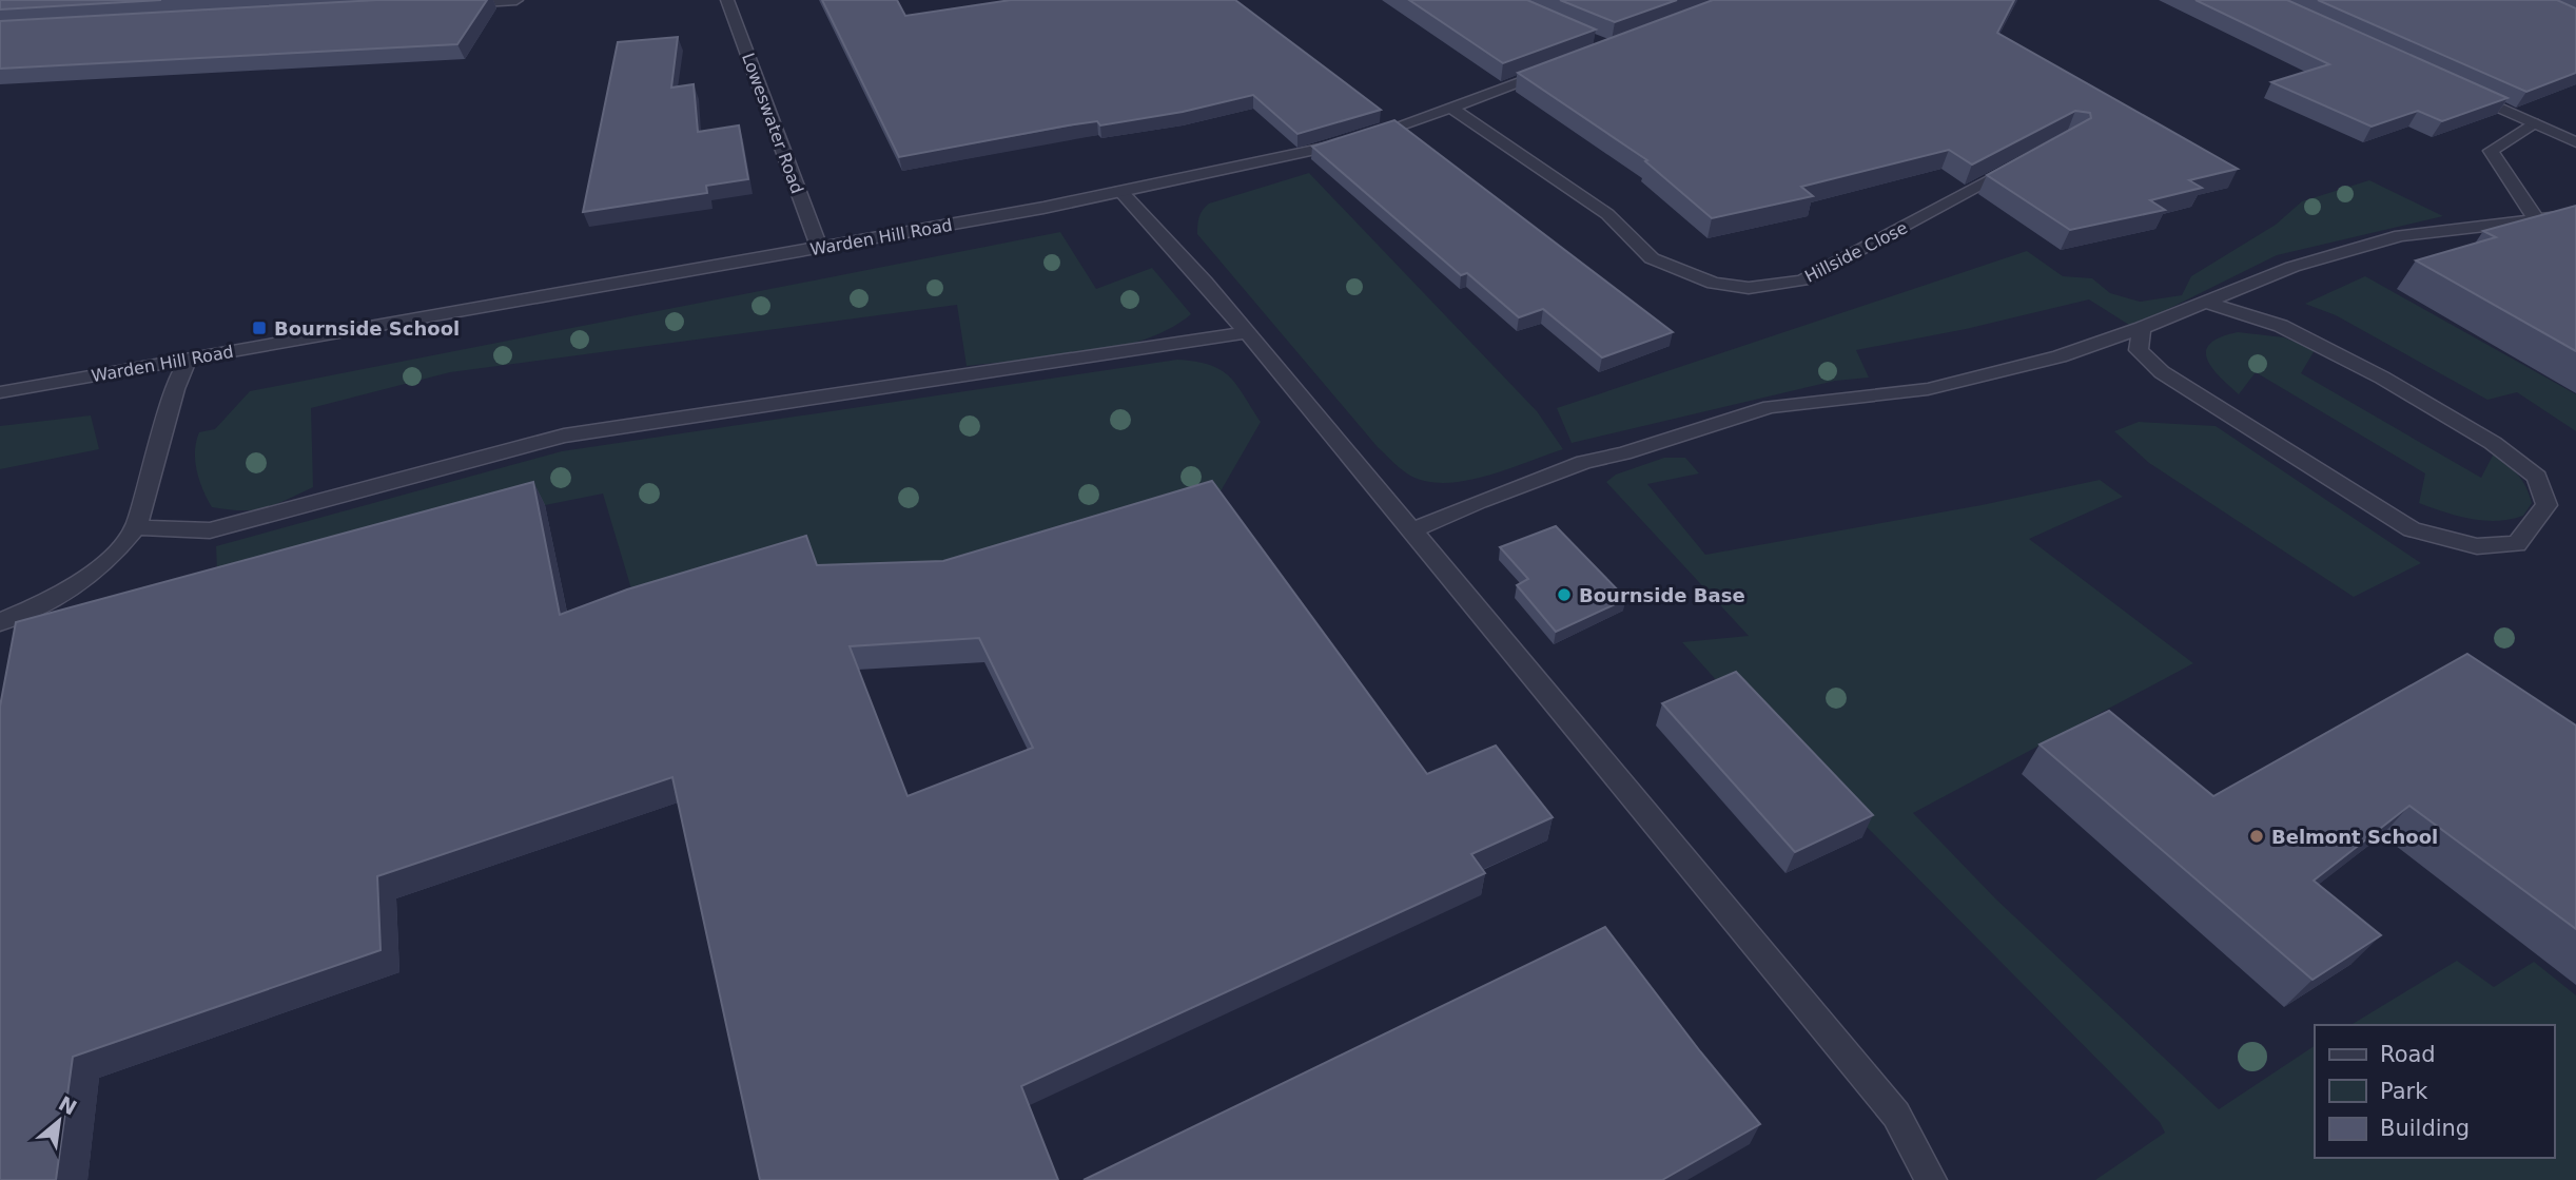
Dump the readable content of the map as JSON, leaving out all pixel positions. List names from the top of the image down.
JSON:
{
  "streets": {
    "street": ["Loweswater Road", "Warden Hill Road", "Hillside Close"]
  },
  "crossings": [
    ["Loweswater Road", "Warden Hill Road"],
    ["Warden Hill Road", "Hillside Close"]
  ],
  "places": {
    "transit": ["Bournside School"],
    "other": ["Bournside Base", "Belmont School"]
  },
  "legend": ["Road", "Park", "Building"],
  "north": "top right"
}
